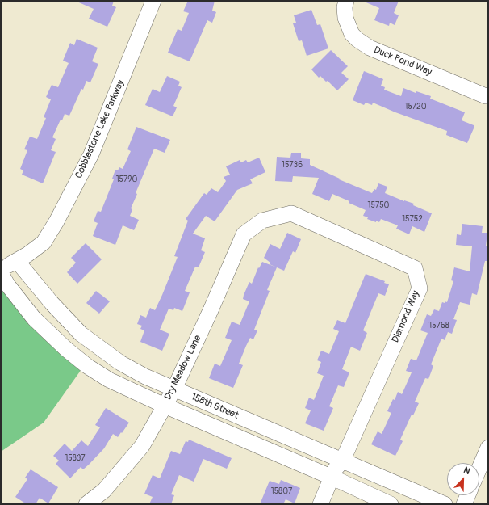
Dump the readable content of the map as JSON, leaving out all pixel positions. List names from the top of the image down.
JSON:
{
  "streets": {
    "street": [
      "Duck Pond Way",
      "Cobblestone Lake Parkway",
      "Diamond Way",
      "Dry Meadow Lane",
      "158th Street"
    ]
  },
  "crossings": [
    ["Cobblestone Lake Parkway", "158th Street"],
    ["Diamond Way", "Dry Meadow Lane"],
    ["Diamond Way", "158th Street"],
    ["Dry Meadow Lane", "158th Street"]
  ],
  "house_numbers": [
    "15720",
    "15736",
    "15790",
    "15750",
    "15752",
    "15768",
    "15837",
    "15807"
  ],
  "north": "top right"
}
